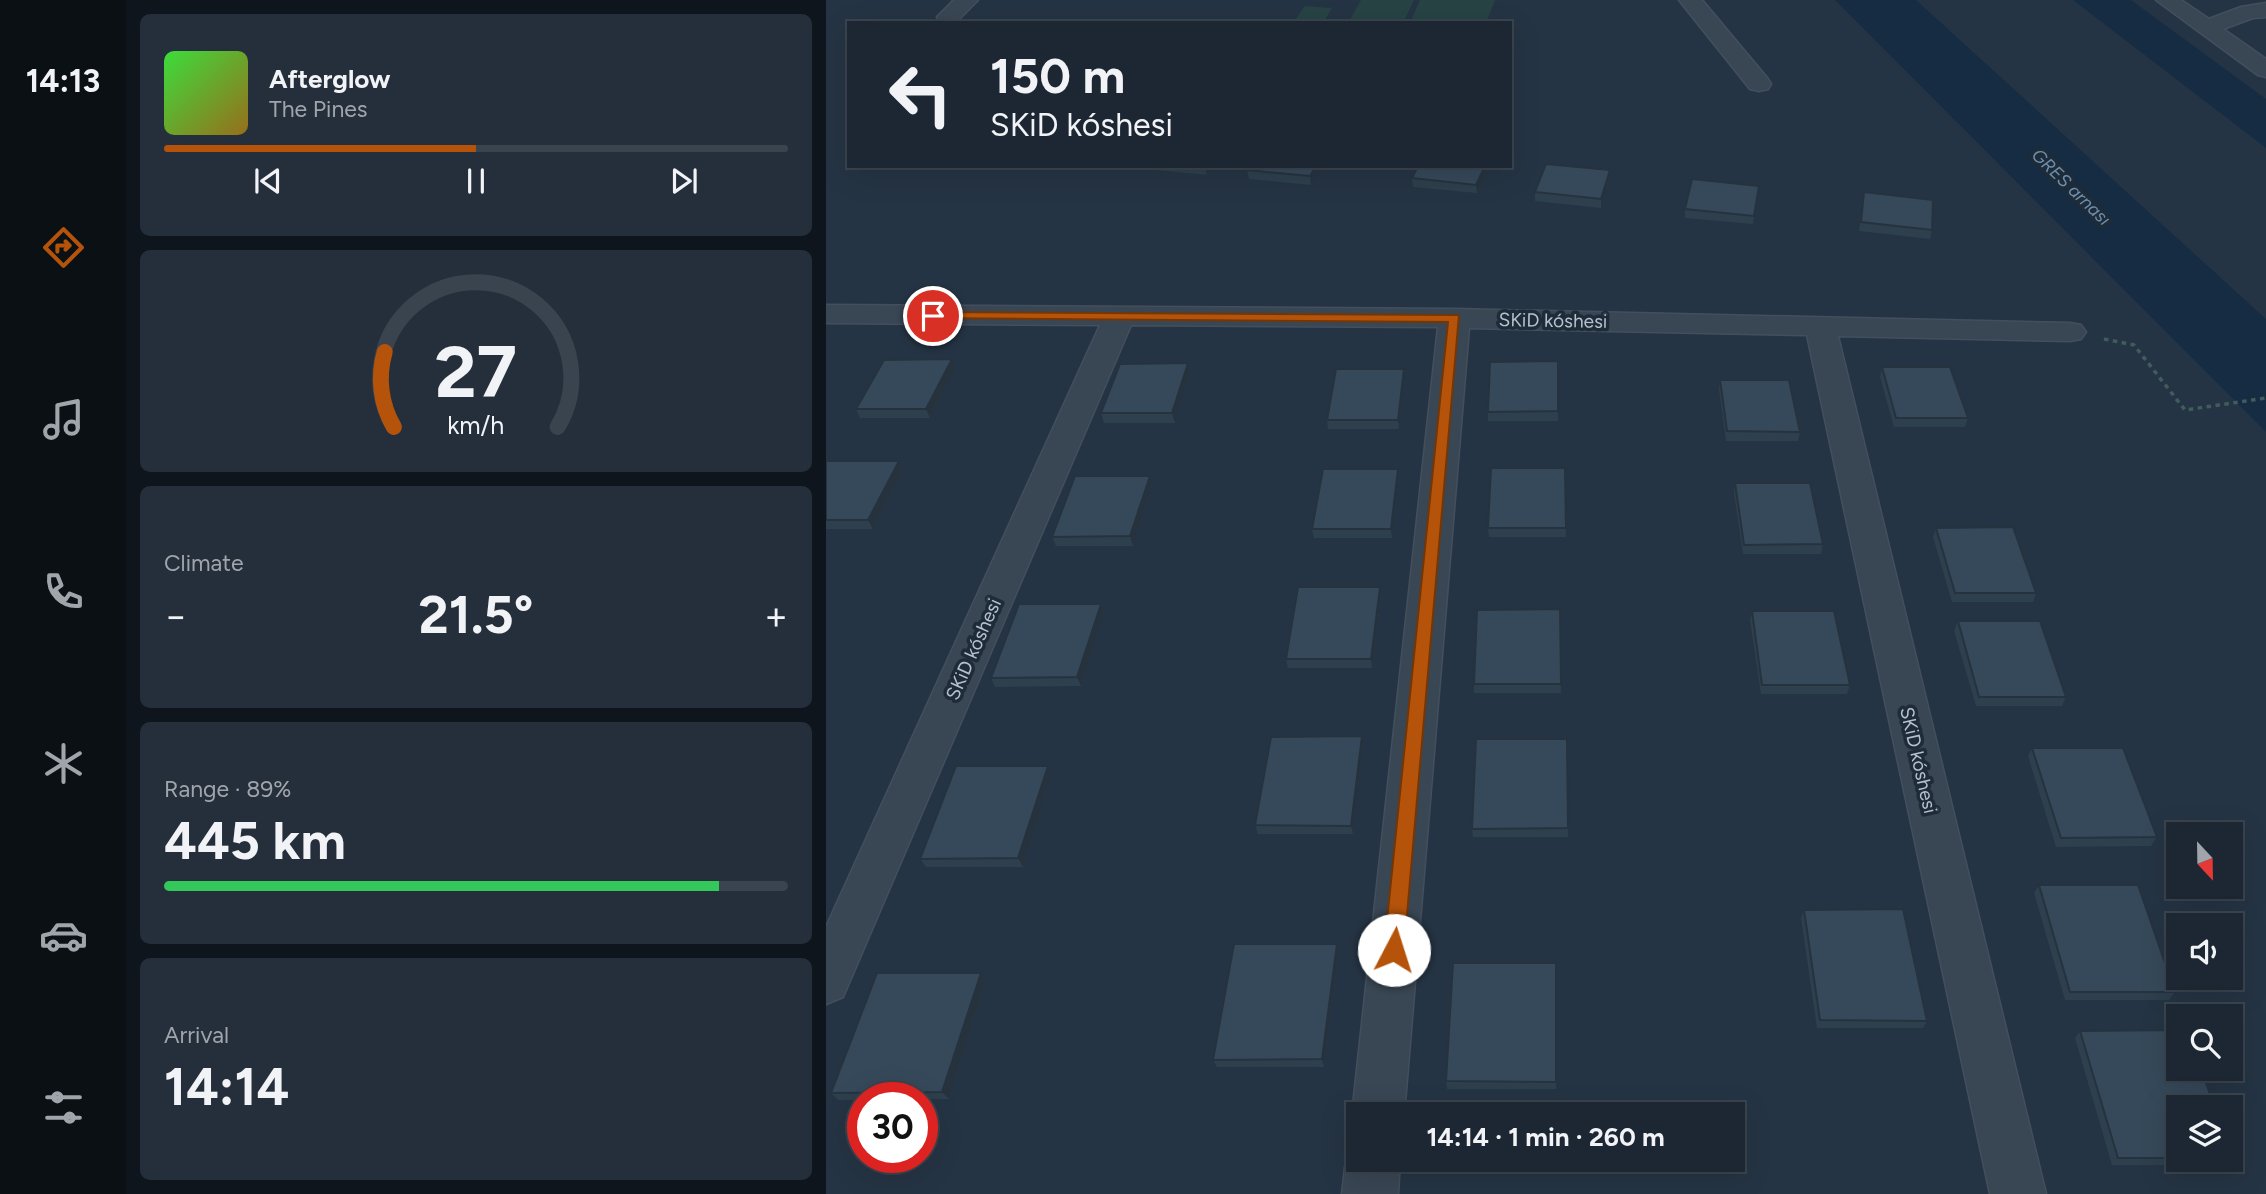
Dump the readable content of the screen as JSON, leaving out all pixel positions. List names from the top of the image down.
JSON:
{
  "streets": {
    "street": ["SKiD kóshesi"]
  },
  "water": ["GRES arnası"],
  "north": "bottom",
  "page": {
    "tabs": "14:13",
    "turn": ["150 m", "SKiD kóshesi"],
    "song": ["Afterglow", "The Pines"],
    "tile": [
      "Climate",
      ["Range · 89%", "445 km"],
      ["Arrival", "14:14"]
    ],
    "heat": ["−", "21.5°", "+"],
    "limit": "30",
    "trip": "14:14 · 1 min · 260 m",
    "gauge": ["27", "km/h"]
  }
}
